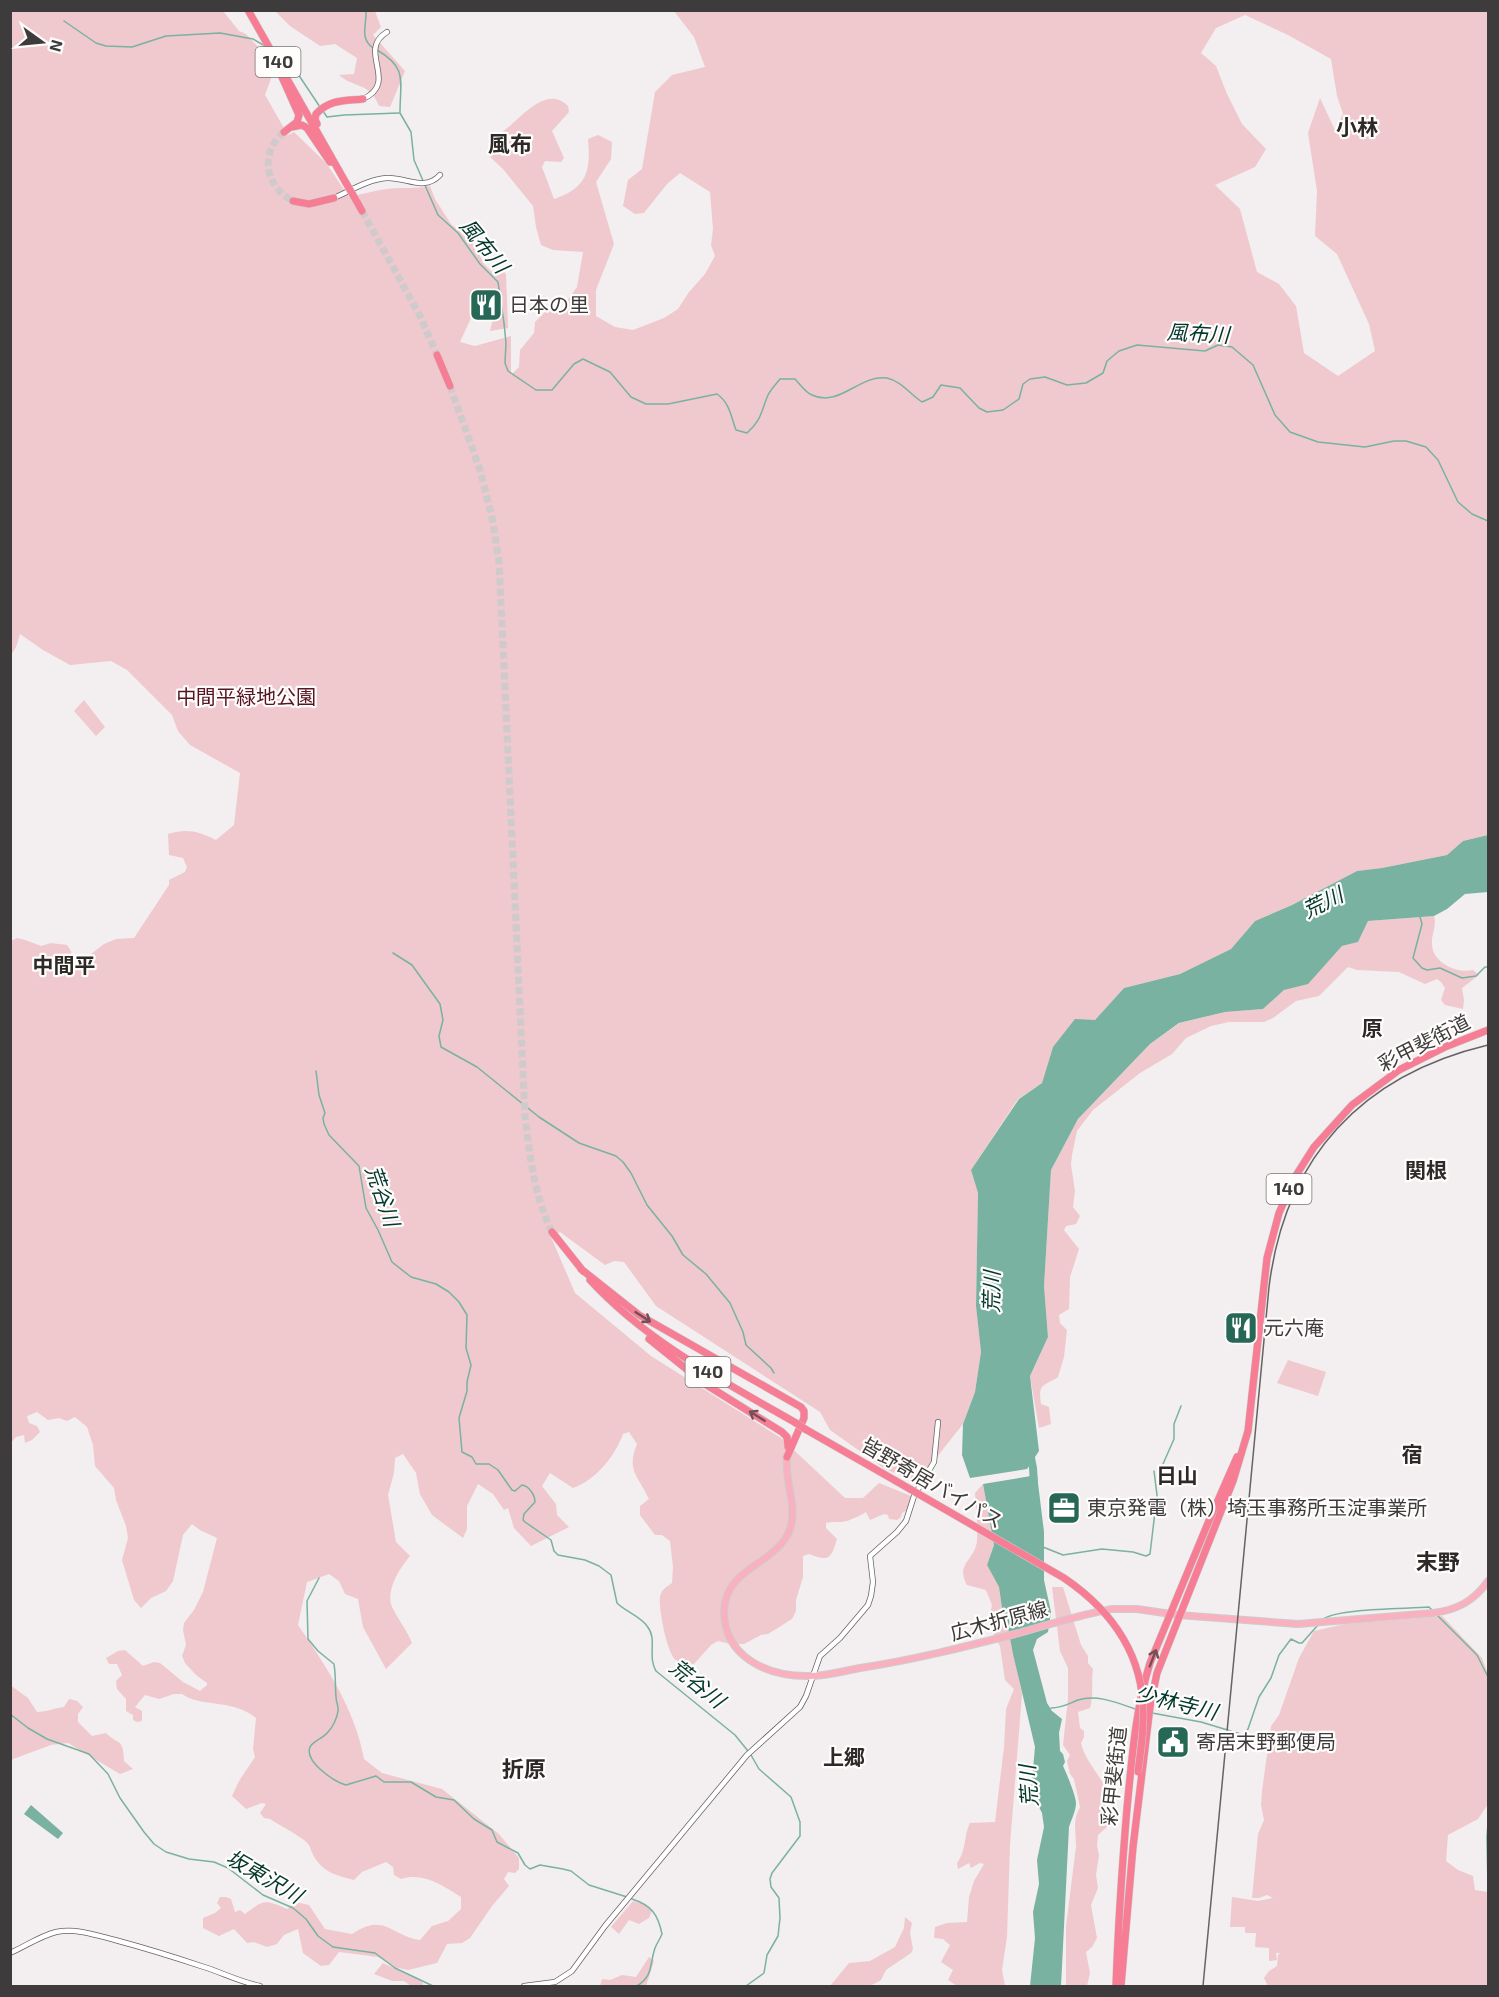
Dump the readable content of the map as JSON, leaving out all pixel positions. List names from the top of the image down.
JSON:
{
  "streets": {
    "highway": ["140", "彩甲斐街道", "皆野寄居バイパス"],
    "main road": ["広木折原線"]
  },
  "crossings": [
    ["彩甲斐街道", "皆野寄居バイパス"],
    ["彩甲斐街道", "広木折原線"]
  ],
  "districts": [
    "小林",
    "風布",
    "中間平",
    "原",
    "関根",
    "宿",
    "日山",
    "末野",
    "上郷",
    "折原"
  ],
  "water": [
    "風布川",
    "荒川",
    "荒谷川",
    "少林寺川",
    "坂東沢川"
  ],
  "parks": ["中間平緑地公園"],
  "places": {
    "restaurant": ["日本の里", "元六庵"],
    "office": ["東京発電（株）埼玉事務所玉淀事業所"],
    "public building": ["寄居末野郵便局"]
  },
  "north": "right"
}
